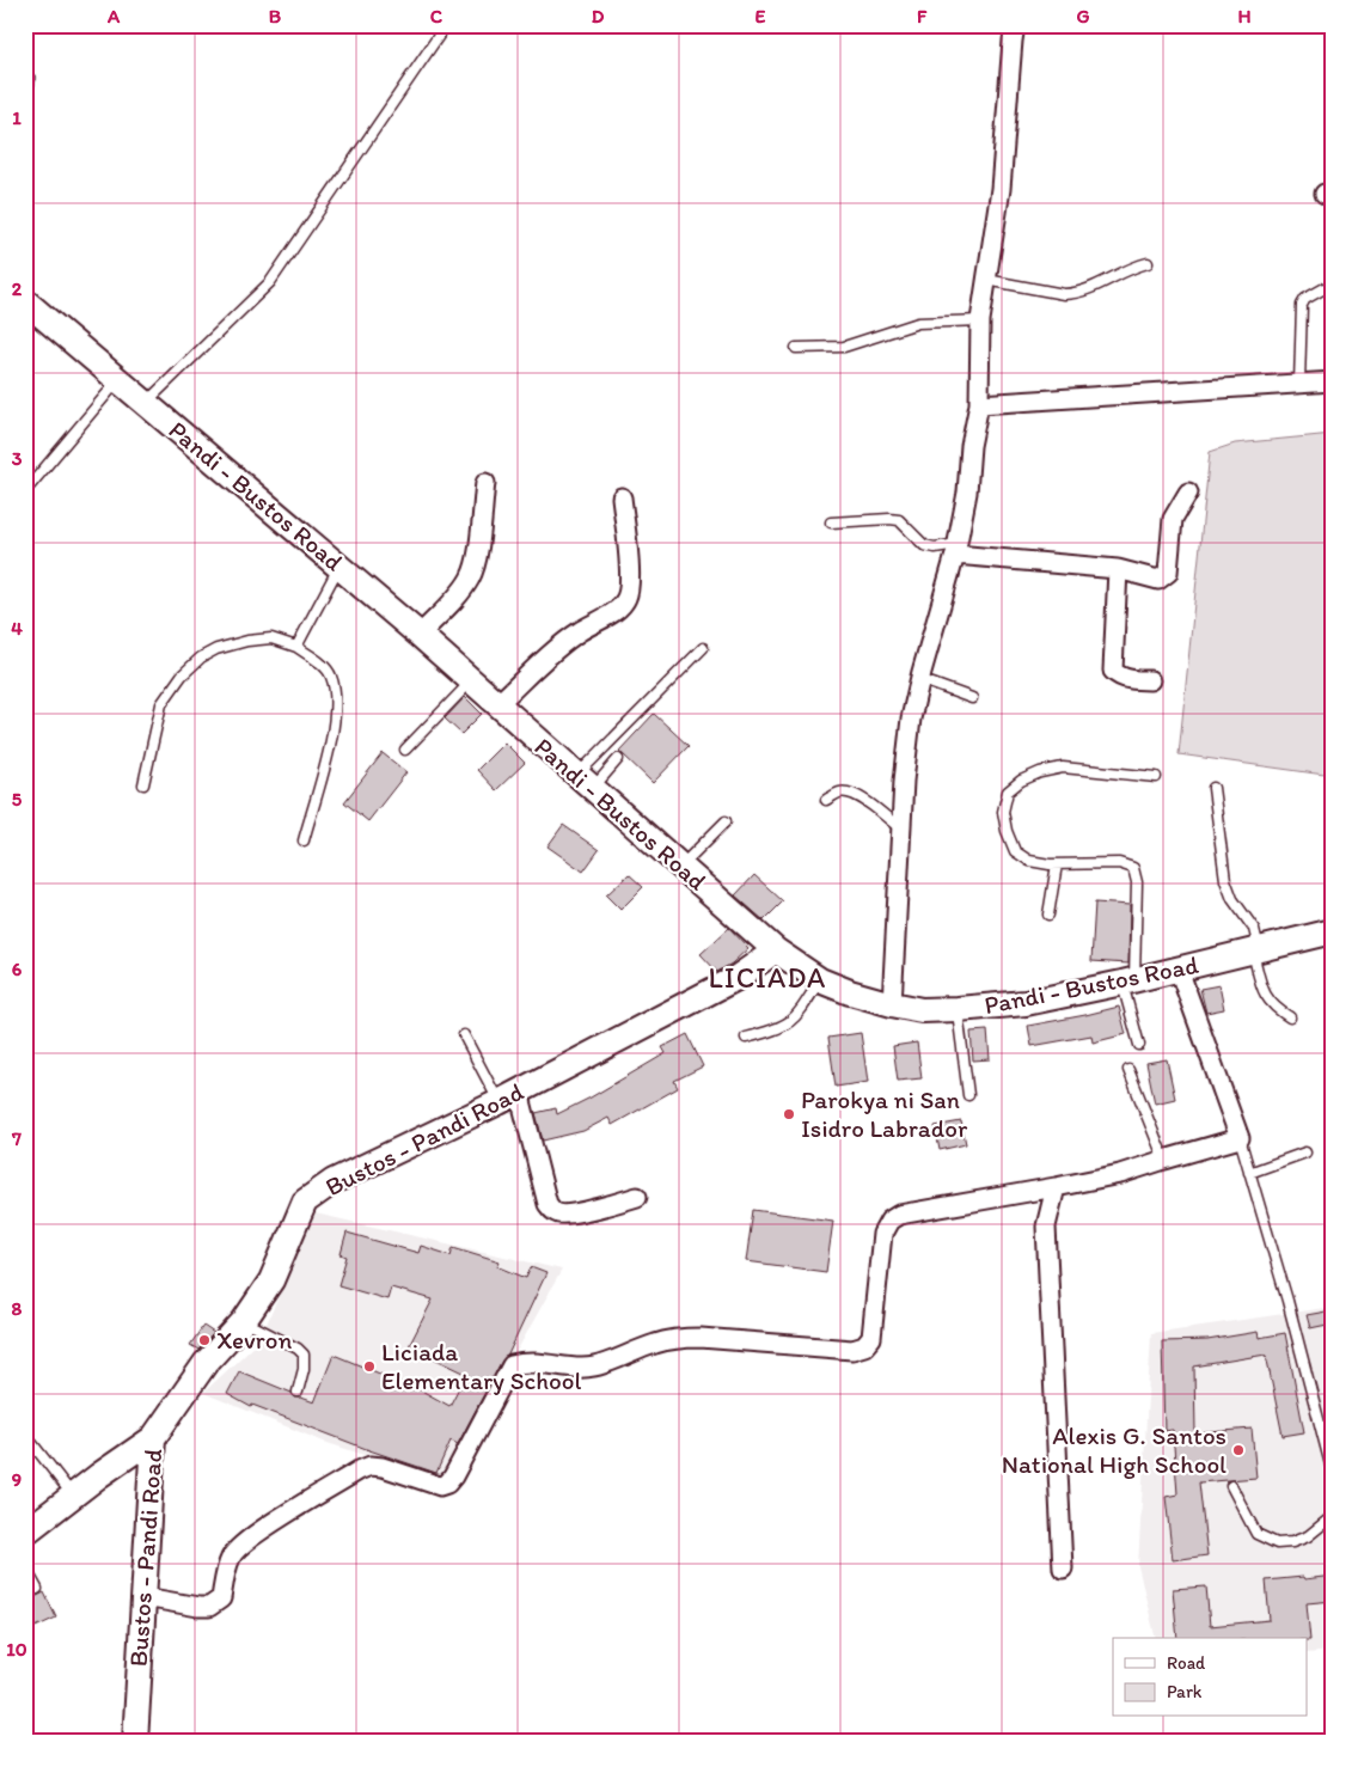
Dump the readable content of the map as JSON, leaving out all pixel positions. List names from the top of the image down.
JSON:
{
  "streets": {
    "main road": ["Pandi - Bustos Road", "Bustos - Pandi Road"]
  },
  "crossings": [
    ["Pandi - Bustos Road", "Bustos - Pandi Road"]
  ],
  "districts": ["LICIADA"],
  "places": [
    "Parokya ni San Isidro Labrador",
    "Xevron",
    "Liciada Elementary School",
    "Alexis G. Santos National High School"
  ],
  "legend": ["Road", "Park"],
  "grid": {
    "columns": [
      "A",
      "B",
      "C",
      "D",
      "E",
      "F",
      "G",
      "H"
    ],
    "rows": [
      "1",
      "2",
      "3",
      "4",
      "5",
      "6",
      "7",
      "8",
      "9",
      "10"
    ]
  }
}
